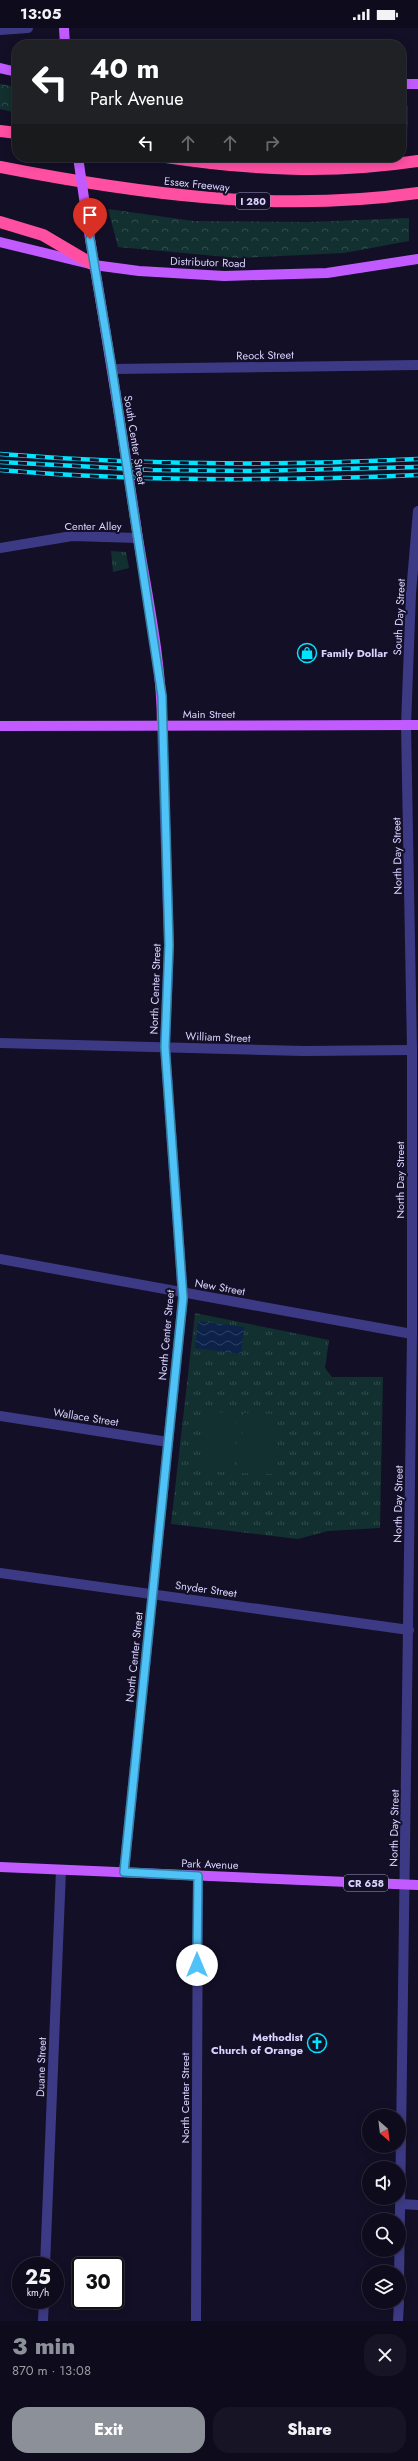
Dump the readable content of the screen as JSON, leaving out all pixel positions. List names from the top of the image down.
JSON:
{
  "streets": {
    "highway": ["Essex Freeway", "I 280"],
    "main road": [
      "Distributor Road",
      "South Center Street",
      "Main Street",
      "Park Avenue",
      "CR 658"
    ],
    "street": [
      "Reock Street",
      "Center Alley",
      "South Day Street",
      "North Day Street",
      "North Center Street",
      "William Street",
      "New Street",
      "Wallace Street",
      "Snyder Street",
      "Duane Street"
    ]
  },
  "crossings": [
    ["Distributor Road", "South Center Street"],
    ["Reock Street", "South Center Street"],
    ["South Center Street", "Center Alley"],
    ["South Center Street", "Main Street"],
    ["South Center Street", "North Center Street"],
    ["South Day Street", "Main Street"],
    ["South Day Street", "North Day Street"],
    ["Main Street", "North Day Street"],
    ["Main Street", "North Center Street"],
    ["North Day Street", "William Street"],
    ["North Day Street", "New Street"],
    ["North Day Street", "Snyder Street"],
    ["North Day Street", "Park Avenue"],
    ["North Center Street", "William Street"],
    ["North Center Street", "New Street"],
    ["North Center Street", "Wallace Street"],
    ["North Center Street", "Snyder Street"],
    ["North Center Street", "Park Avenue"],
    ["Park Avenue", "Duane Street"]
  ],
  "places": {
    "shop": ["Family Dollar"],
    "church": ["Methodist Church of Orange"]
  },
  "north": "bottom right",
  "page": {
    "status": "13:05",
    "turn": ["40 m", "Park Avenue"],
    "speed": "25 km/h",
    "limit": "30",
    "heading": ["3 min", "870 m · 13:08"],
    "buttons": ["Exit", "Share"]
  }
}
